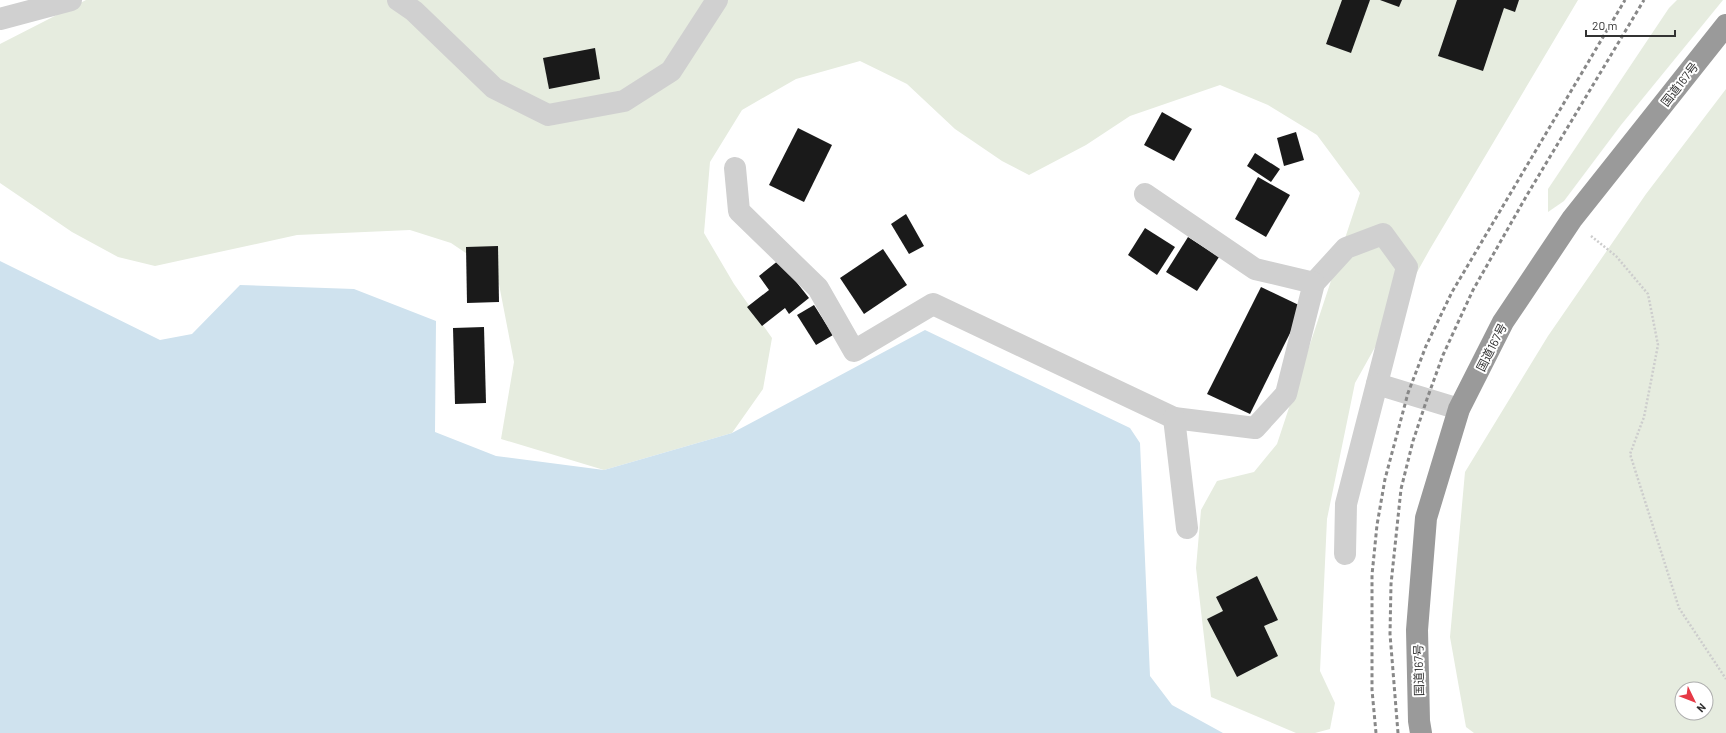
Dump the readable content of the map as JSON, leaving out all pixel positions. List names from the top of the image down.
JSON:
{
  "streets": {
    "highway": ["国道167号"]
  },
  "scale_bar": "20 m",
  "north": "bottom right"
}
